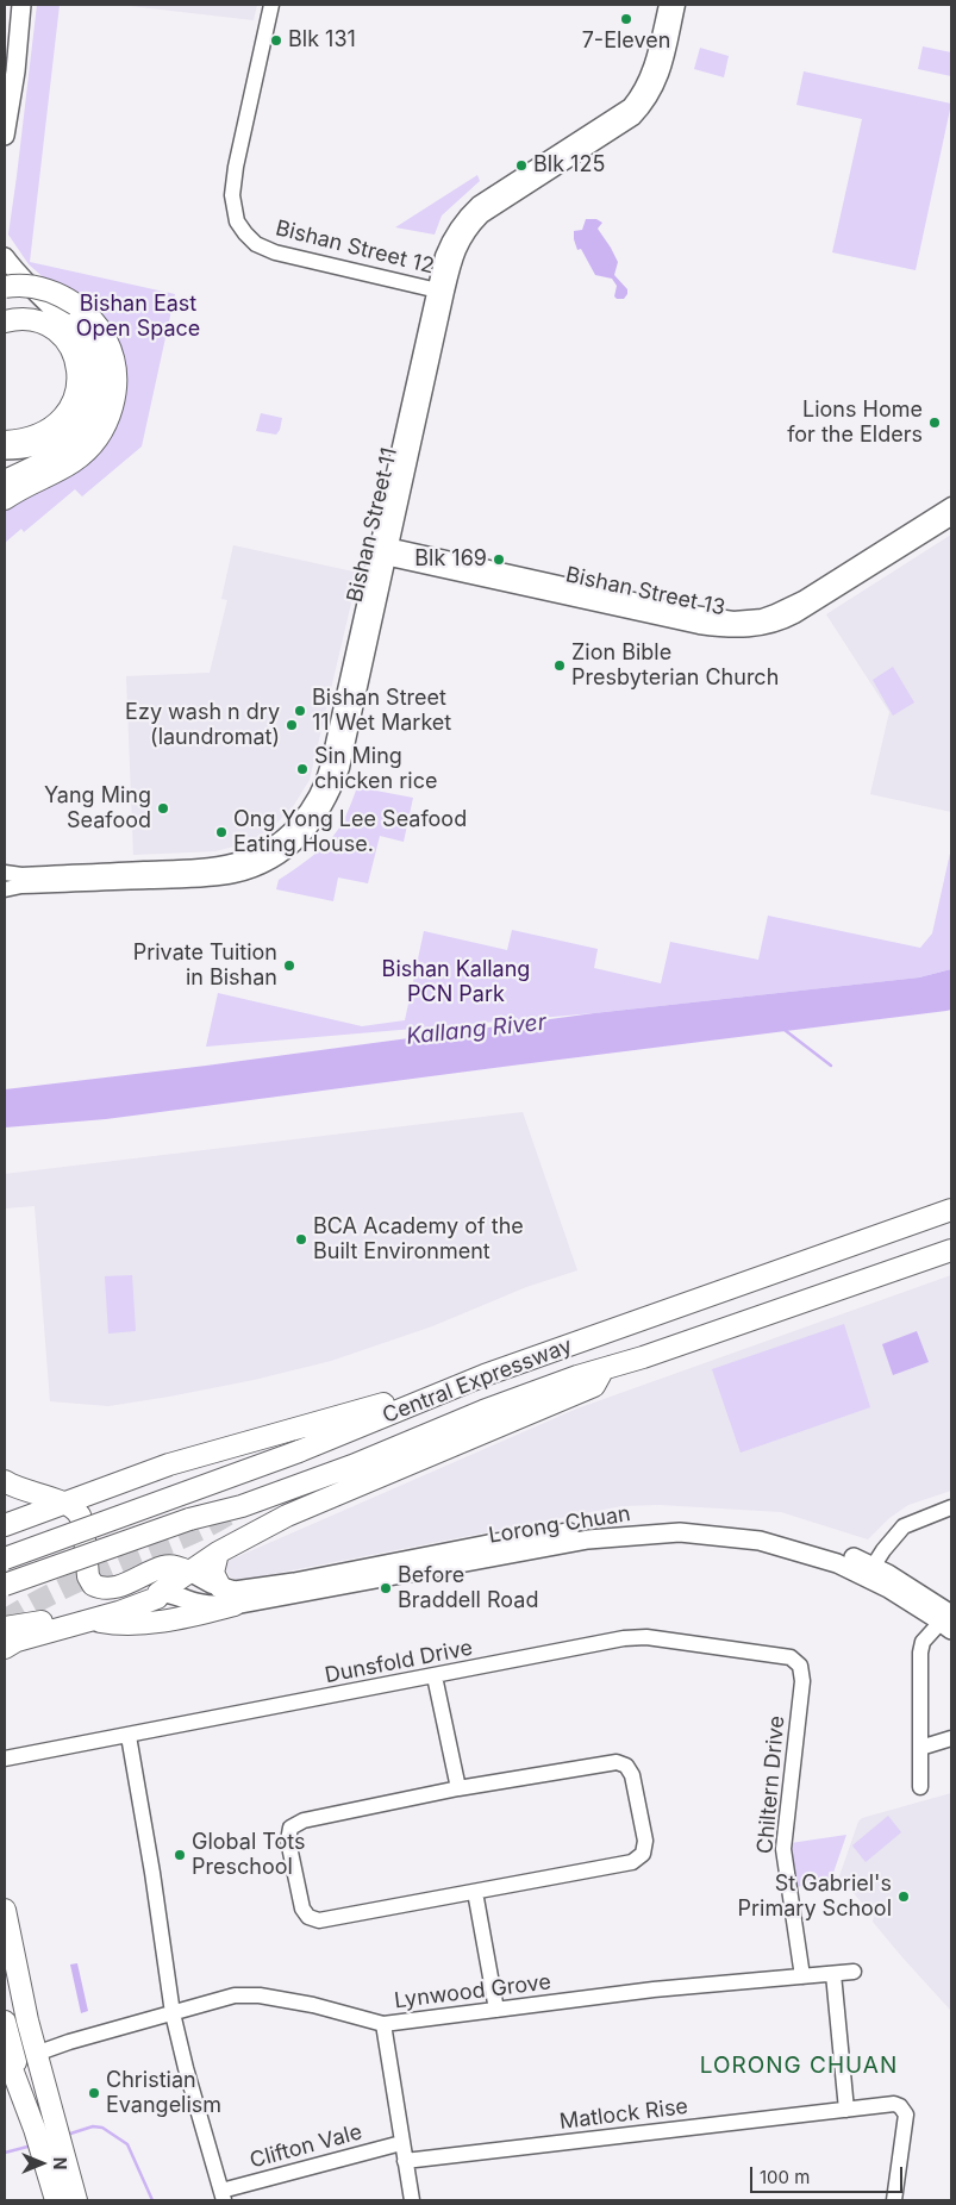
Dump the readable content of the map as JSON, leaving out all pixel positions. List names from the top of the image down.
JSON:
{
  "streets": {
    "highway": ["Central Expressway"],
    "main road": ["Lorong Chuan"],
    "street": [
      "Bishan Street 12",
      "Bishan Street 11",
      "Bishan Street 13",
      "Dunsfold Drive",
      "Chiltern Drive",
      "Lynwood Grove",
      "Matlock Rise",
      "Clifton Vale"
    ]
  },
  "crossings": [
    ["Bishan Street 12", "Bishan Street 11"],
    ["Bishan Street 11", "Bishan Street 13"],
    ["Dunsfold Drive", "Chiltern Drive"],
    ["Chiltern Drive", "Lynwood Grove"]
  ],
  "districts": ["LORONG CHUAN"],
  "water": ["Kallang River"],
  "parks": ["Bishan East Open Space", "Bishan Kallang PCN Park"],
  "places": [
    "7-Eleven",
    "Blk 131",
    "Blk 125",
    "Lions Home for the Elders",
    "Blk 169",
    "Zion Bible Presbyterian Church",
    "Bishan Street 11 Wet Market",
    "Ezy wash n dry (laundromat)",
    "Sin Ming chicken rice",
    "Yang Ming Seafood",
    "Ong Yong Lee Seafood Eating House.",
    "Private Tuition in Bishan",
    "BCA Academy of the Built Environment",
    "Before Braddell Road",
    "Global Tots Preschool",
    "St Gabriel's Primary School",
    "Christian Evangelism"
  ],
  "scale_bar": "100 m",
  "north": "right"
}
